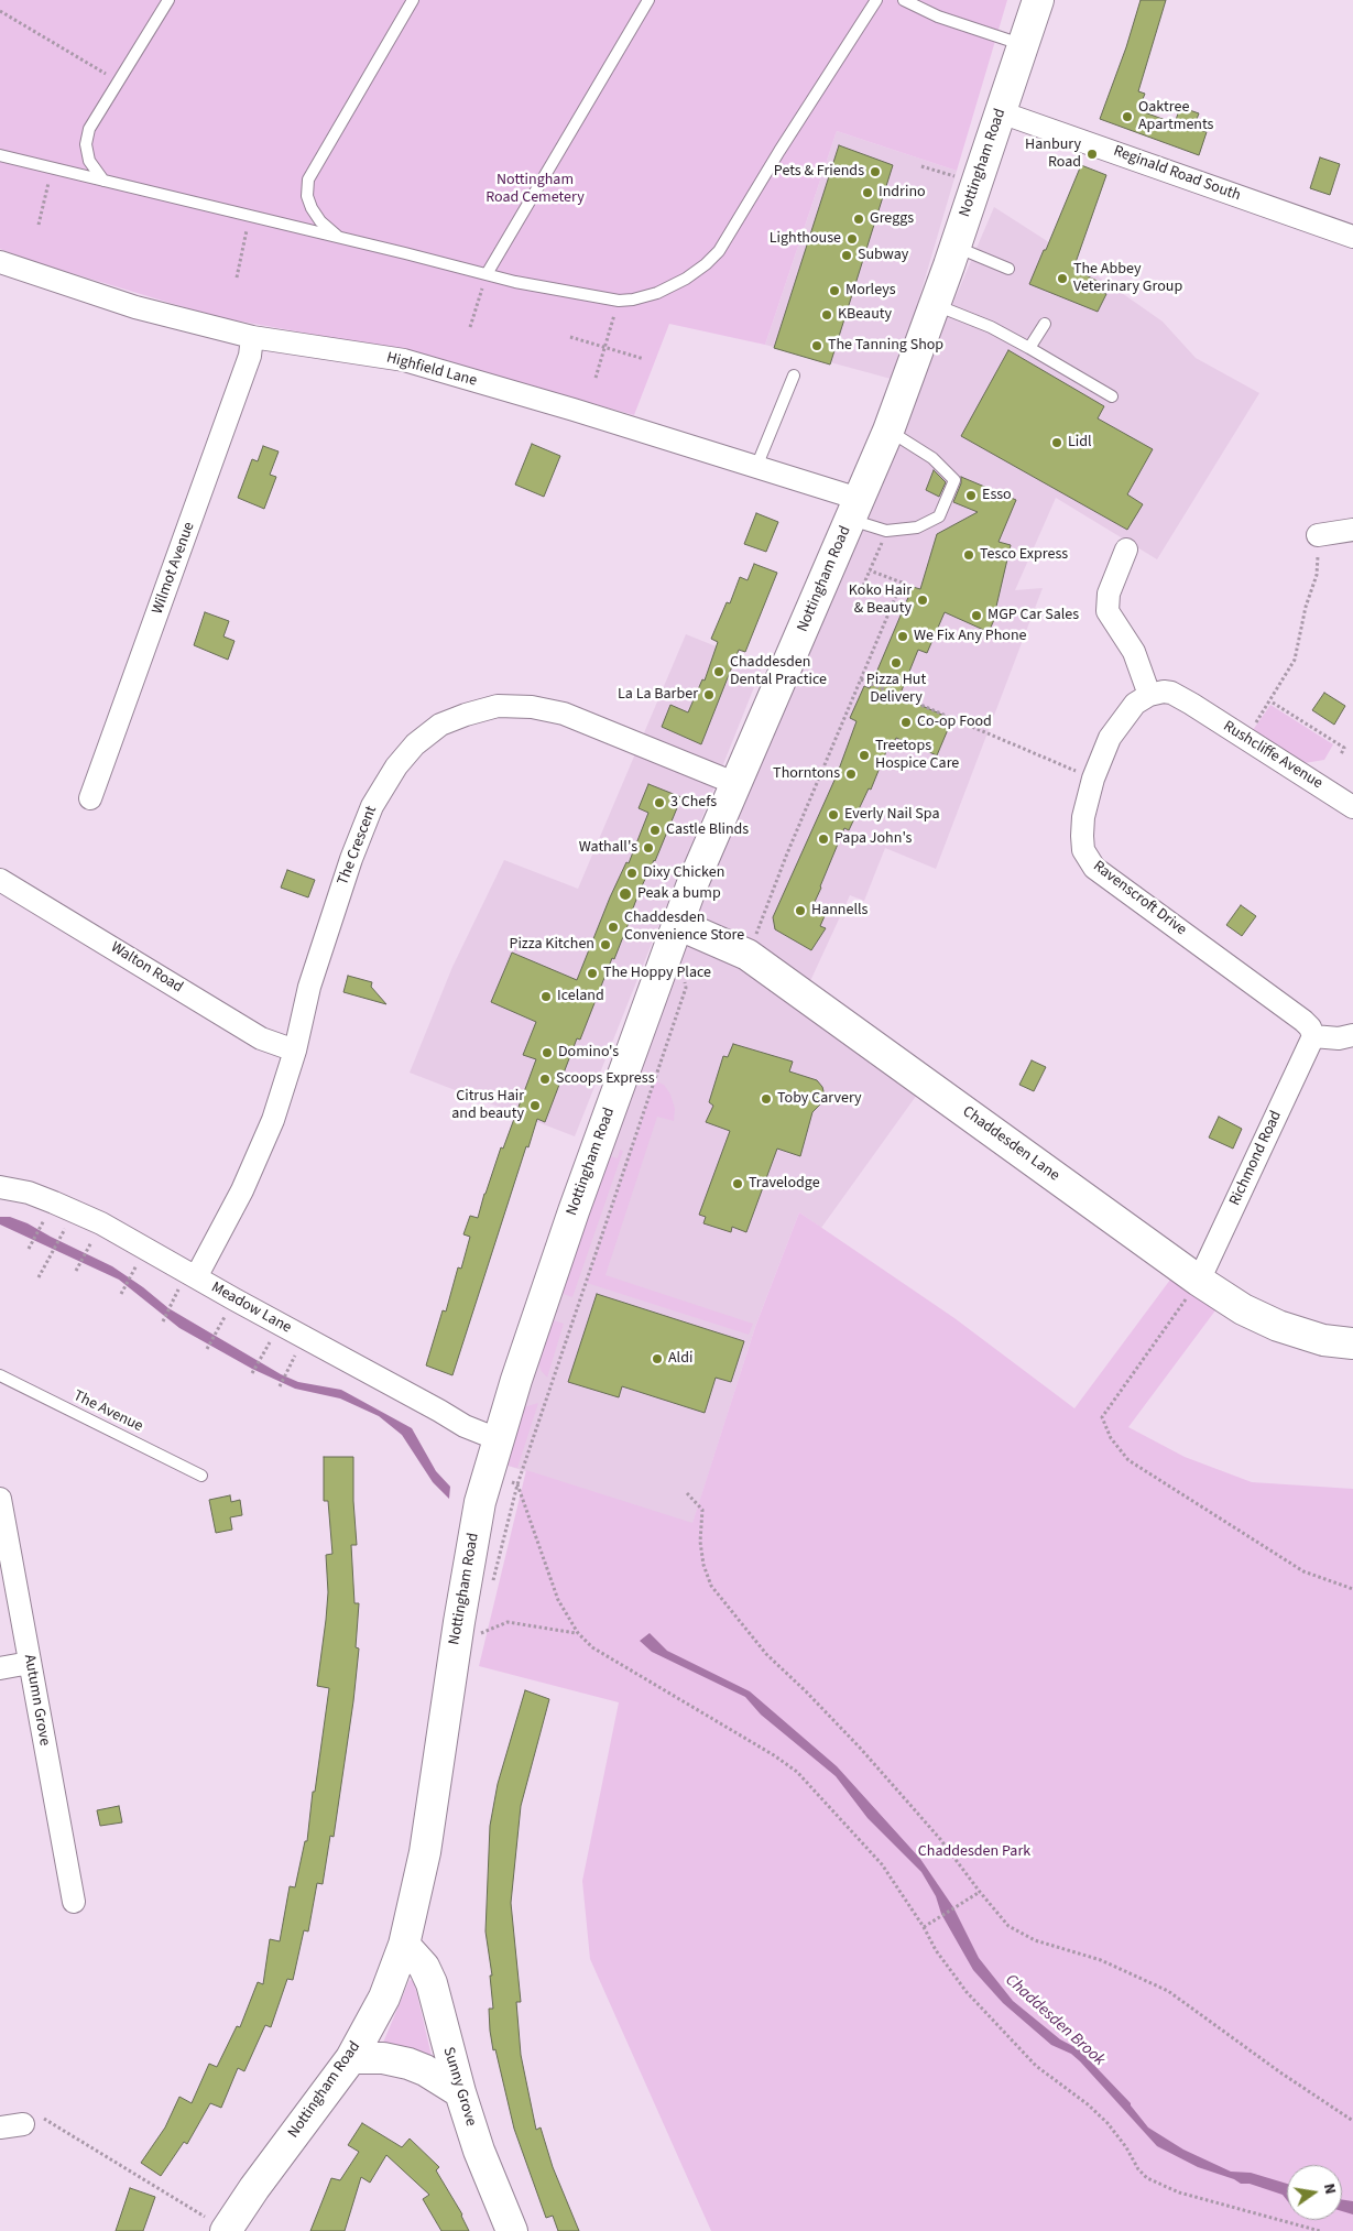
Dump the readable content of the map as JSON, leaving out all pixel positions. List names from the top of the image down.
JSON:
{
  "streets": {
    "street": [
      "Nottingham Road",
      "Reginald Road South",
      "Highfield Lane",
      "Wilmot Avenue",
      "Rushcliffe Avenue",
      "The Crescent",
      "Ravenscroft Drive",
      "Walton Road",
      "Chaddesden Lane",
      "Richmond Road",
      "Meadow Lane",
      "Autumn Grove",
      "Sunny Grove"
    ],
    "lane": ["The Avenue"]
  },
  "crossings": [
    ["Nottingham Road", "Reginald Road South"],
    ["Nottingham Road", "Highfield Lane"],
    ["Nottingham Road", "The Crescent"],
    ["Nottingham Road", "Chaddesden Lane"],
    ["Nottingham Road", "Meadow Lane"],
    ["Nottingham Road", "Sunny Grove"],
    ["Highfield Lane", "Wilmot Avenue"],
    ["Rushcliffe Avenue", "Ravenscroft Drive"],
    ["The Crescent", "Walton Road"],
    ["The Crescent", "Meadow Lane"],
    ["Ravenscroft Drive", "Richmond Road"],
    ["Chaddesden Lane", "Richmond Road"]
  ],
  "water": ["Chaddesden Brook"],
  "parks": ["Nottingham Road Cemetery", "Chaddesden Park"],
  "places": [
    "Oaktree Apartments",
    "Hanbury Road",
    "Pets & Friends",
    "Indrino",
    "Greggs",
    "Lighthouse",
    "Subway",
    "The Abbey Veterinary Group",
    "Morleys",
    "KBeauty",
    "The Tanning Shop",
    "Lidl",
    "Esso",
    "Tesco Express",
    "Koko Hair & Beauty",
    "MGP Car Sales",
    "We Fix Any Phone",
    "Pizza Hut Delivery",
    "Chaddesden Dental Practice",
    "La La Barber",
    "Co-op Food",
    "Treetops Hospice Care",
    "Thorntons",
    "3 Chefs",
    "Everly Nail Spa",
    "Castle Blinds",
    "Papa John's",
    "Wathall's",
    "Dixy Chicken",
    "Peak a bump",
    "Hannells",
    "Chaddesden Convenience Store",
    "Pizza Kitchen",
    "The Hoppy Place",
    "Iceland",
    "Domino's",
    "Scoops Express",
    "Toby Carvery",
    "Citrus Hair and beauty",
    "Travelodge",
    "Aldi"
  ],
  "north": "right"
}
